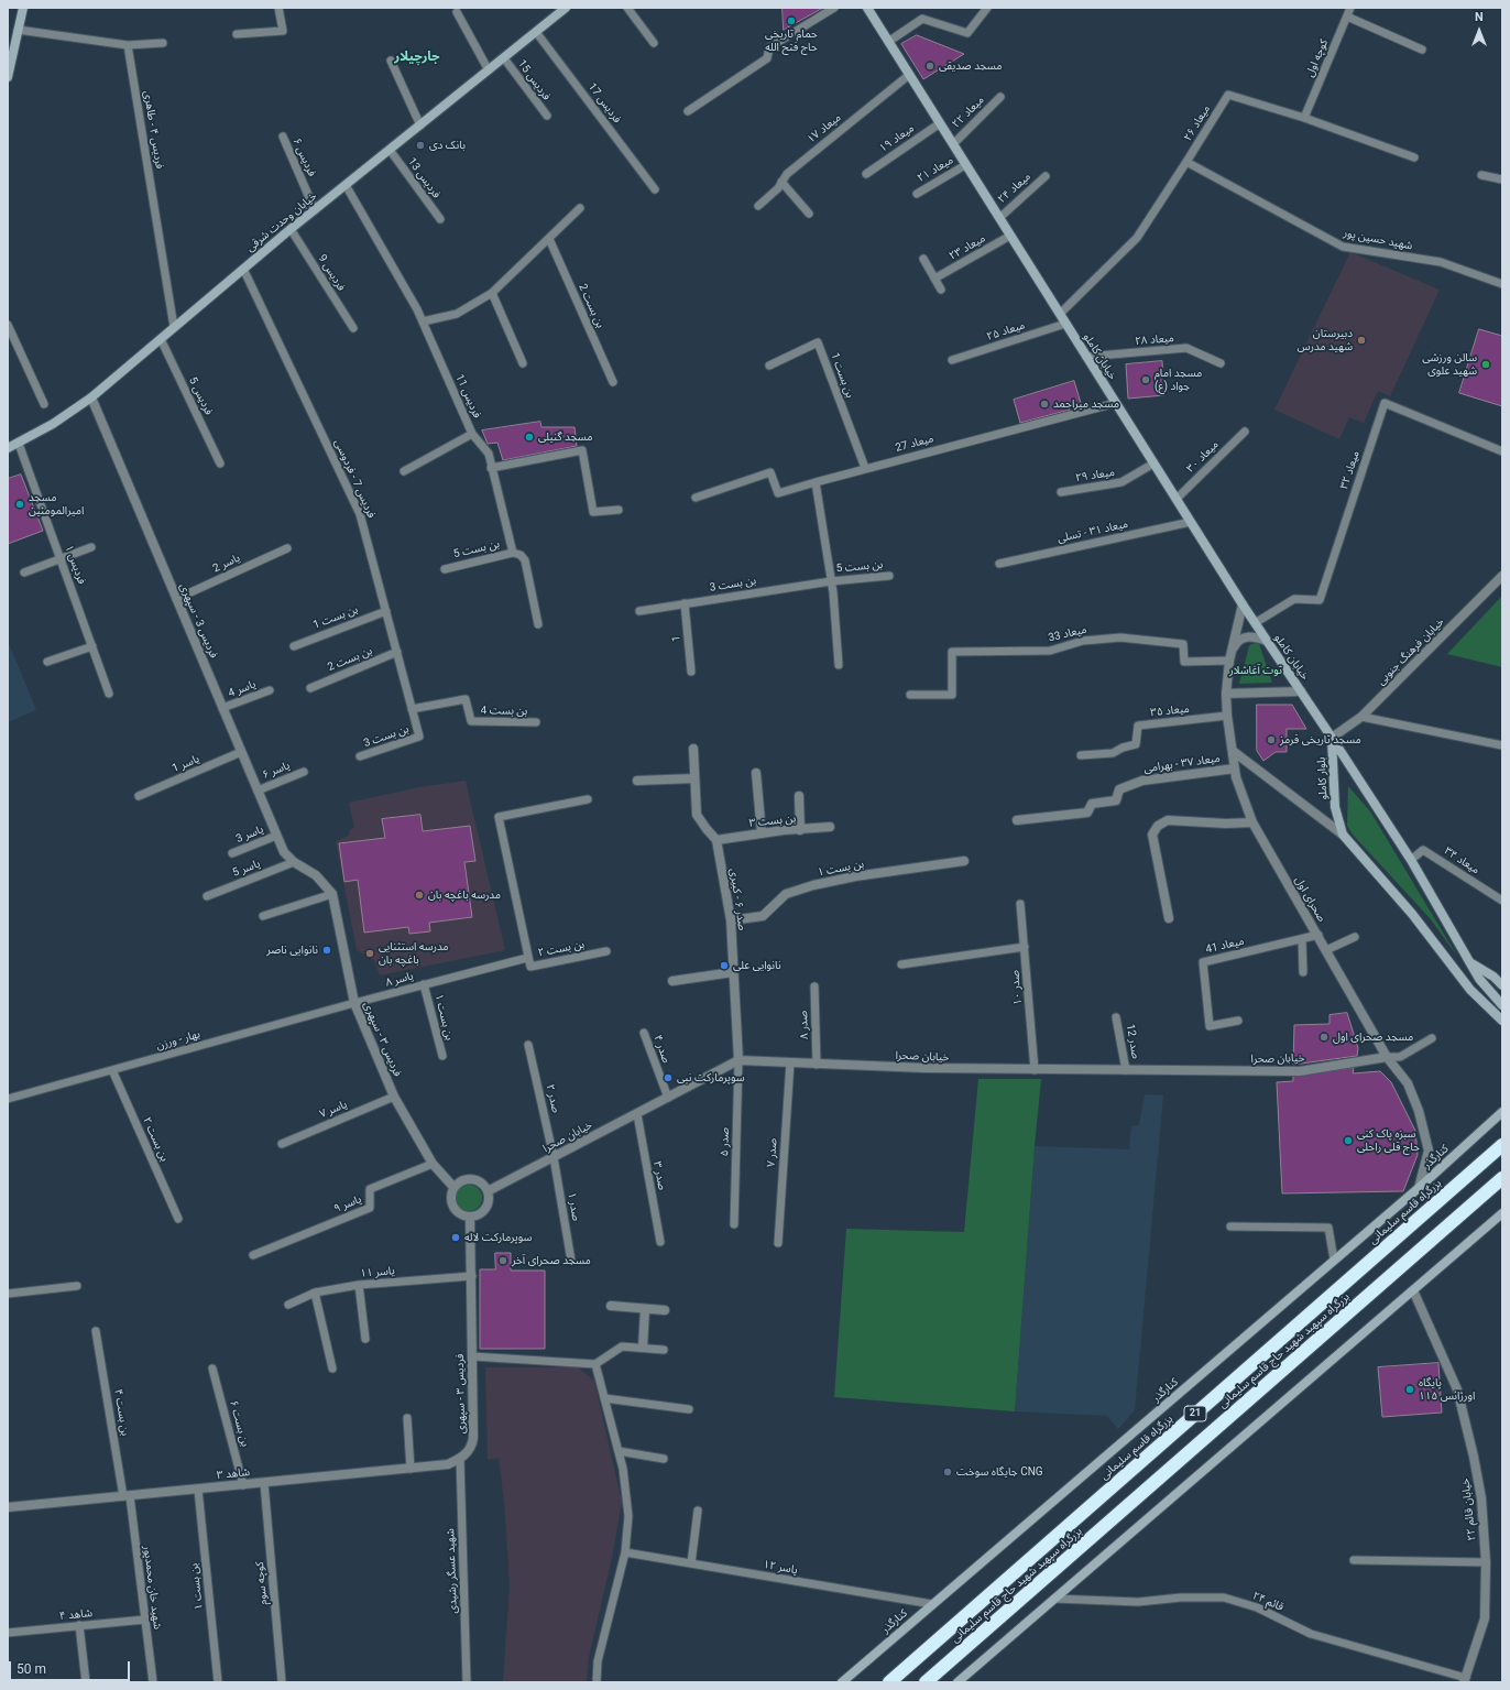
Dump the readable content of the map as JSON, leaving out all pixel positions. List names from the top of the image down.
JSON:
{
  "streets": {
    "highway": ["بزرگراه قاسم سلیمانی", "بزرگراه سپهبد شهید حاج قاسم سلیمانی", "21"],
    "street": [
      "خیابان وحدت شرقی",
      "خیابان کاملو",
      "فردیس 3 - سپهری",
      "خیابان فرهنگ جنوبی",
      "میعاد ۳۷ - بهرامی",
      "بلوار کاملو",
      "بن بست ۳",
      "بن بست ۱",
      "صدر ۶ - کبیری",
      "صحرای اول",
      "فردیس ۳ - سپهری",
      "خیابان صحرا",
      "کنارگذر",
      "شاهد ۳",
      "خیابان قائم ۲۲"
    ],
    "lane": [
      "کوچه اول",
      "فردیس 15",
      "فردیس 17",
      "میعاد ۲۲",
      "میعاد ۲۶",
      "میعاد ۱۷",
      "فردیس ۴ - طاهری",
      "میعاد ۱۹",
      "فردیس ۶",
      "میعاد ۲۱",
      "فردیس 13",
      "میعاد ۲۴",
      "شهید حسین پور",
      "میعاد ۲۳",
      "فردیس 9",
      "بن بست 2",
      "میعاد ۲۵",
      "میعاد ۲۸",
      "بن بست 1",
      "فردیس 5",
      "فردیس 11",
      "میعاد 27",
      "میعاد ۳۰",
      "میعاد ۳۲",
      "میعاد ۲۹",
      "فردیس 7 - فردوسی",
      "میعاد ۳۱ - تسلی",
      "بن بست 5",
      "یاسر 2",
      "فردیس ۱",
      "بن بست 3",
      "میعاد 33",
      "1",
      "یاسر 4",
      "بن بست 4",
      "میعاد ۳۵",
      "یاسر 1",
      "یاسر ۶",
      "یاسر 3",
      "میعاد ۳۴",
      "یاسر 5",
      "میعاد 41",
      "بن بست ۲",
      "یاسر ۸",
      "صدر ۱۰",
      "صدر ۸",
      "بهار - ورزن",
      "صدر 12",
      "صدر ۴",
      "صدر ۲",
      "یاسر ۷",
      "صدر ۵",
      "صدر ۷",
      "صدر ۳",
      "یاسر ۹",
      "صدر ۱",
      "یاسر ۱۱",
      "بن بست ۴",
      "بن بست ۶",
      "یاسر ۱۲",
      "شهید عسگر رشیدی",
      "کوچه سوم",
      "شهید خان محمدپور",
      "قائم ۲۴",
      "شاهد ۴"
    ]
  },
  "crossings": [
    ["کوچه اول", "میعاد ۲۶"],
    ["فردیس 15", "خیابان وحدت شرقی"],
    ["فردیس 17", "خیابان وحدت شرقی"],
    ["میعاد ۲۲", "خیابان کاملو"],
    ["میعاد ۲۶", "شهید حسین پور"],
    ["میعاد ۲۶", "خیابان کاملو"],
    ["میعاد ۱۷", "خیابان کاملو"],
    ["فردیس ۴ - طاهری", "خیابان وحدت شرقی"],
    ["میعاد ۱۹", "خیابان کاملو"],
    ["فردیس ۶", "خیابان وحدت شرقی"],
    ["میعاد ۲۱", "خیابان کاملو"],
    ["فردیس 13", "خیابان وحدت شرقی"],
    ["میعاد ۲۴", "خیابان کاملو"],
    ["خیابان وحدت شرقی", "فردیس 9"],
    ["خیابان وحدت شرقی", "فردیس 5"],
    ["خیابان وحدت شرقی", "فردیس 11"],
    ["خیابان وحدت شرقی", "فردیس 7 - فردوسی"],
    ["خیابان وحدت شرقی", "فردیس ۱"],
    ["خیابان وحدت شرقی", "فردیس 3 - سپهری"],
    ["میعاد ۲۳", "خیابان کاملو"],
    ["بن بست 2", "فردیس 7 - فردوسی"],
    ["میعاد ۲۵", "خیابان کاملو"],
    ["میعاد ۲۸", "خیابان کاملو"],
    ["خیابان کاملو", "میعاد 27"],
    ["خیابان کاملو", "میعاد ۳۰"],
    ["خیابان کاملو", "میعاد ۳۲"],
    ["خیابان کاملو", "میعاد ۲۹"],
    ["خیابان کاملو", "میعاد ۳۱ - تسلی"],
    ["خیابان کاملو", "خیابان فرهنگ جنوبی"],
    ["خیابان کاملو", "بلوار کاملو"],
    ["خیابان کاملو", "صحرای اول"],
    ["بن بست 1", "میعاد 27"],
    ["بن بست 1", "فردیس 7 - فردوسی"],
    ["فردیس 11", "بن بست 5"],
    ["فردیس 7 - فردوسی", "بن بست 3"],
    ["فردیس 7 - فردوسی", "بن بست 4"],
    ["بن بست 5", "بن بست 3"],
    ["یاسر 2", "فردیس 3 - سپهری"],
    ["بن بست 3", "1"],
    ["فردیس 3 - سپهری", "یاسر 4"],
    ["فردیس 3 - سپهری", "یاسر 1"],
    ["فردیس 3 - سپهری", "یاسر ۶"],
    ["فردیس 3 - سپهری", "یاسر 3"],
    ["فردیس 3 - سپهری", "یاسر 5"],
    ["میعاد 33", "صحرای اول"],
    ["خیابان فرهنگ جنوبی", "بلوار کاملو"],
    ["میعاد ۳۵", "صحرای اول"],
    ["میعاد ۳۷ - بهرامی", "صحرای اول"],
    ["بلوار کاملو", "میعاد ۳۴"],
    ["بن بست ۳", "صدر ۶ - کبیری"],
    ["بن بست ۱", "صدر ۶ - کبیری"],
    ["بن بست ۱", "یاسر ۸"],
    ["بن بست ۱", "شاهد ۳"],
    ["صدر ۶ - کبیری", "خیابان صحرا"],
    ["صدر ۶ - کبیری", "صدر ۵"],
    ["صحرای اول", "میعاد 41"],
    ["صحرای اول", "خیابان صحرا"],
    ["صحرای اول", "کنارگذر"],
    ["بن بست ۲", "یاسر ۸"],
    ["بن بست ۲", "بهار - ورزن"],
    ["یاسر ۸", "فردیس ۳ - سپهری"],
    ["یاسر ۸", "بهار - ورزن"],
    ["صدر ۱۰", "خیابان صحرا"],
    ["صدر ۸", "خیابان صحرا"],
    ["فردیس ۳ - سپهری", "بهار - ورزن"],
    ["فردیس ۳ - سپهری", "خیابان صحرا"],
    ["فردیس ۳ - سپهری", "یاسر ۷"],
    ["فردیس ۳ - سپهری", "یاسر ۹"],
    ["فردیس ۳ - سپهری", "یاسر ۱۱"],
    ["فردیس ۳ - سپهری", "شاهد ۳"],
    ["فردیس ۳ - سپهری", "شهید عسگر رشیدی"],
    ["صدر 12", "خیابان صحرا"],
    ["صدر ۴", "خیابان صحرا"],
    ["خیابان صحرا", "صدر ۲"],
    ["خیابان صحرا", "صدر ۵"],
    ["خیابان صحرا", "صدر ۷"],
    ["خیابان صحرا", "صدر ۳"],
    ["خیابان صحرا", "صدر ۱"],
    ["صدر ۲", "صدر ۱"],
    ["کنارگذر", "یاسر ۱۲"],
    ["بن بست ۴", "شاهد ۳"],
    ["بن بست ۴", "شهید خان محمدپور"],
    ["بن بست ۶", "شاهد ۳"],
    ["شاهد ۳", "شهید عسگر رشیدی"],
    ["شاهد ۳", "کوچه سوم"],
    ["شاهد ۳", "شهید خان محمدپور"],
    ["خیابان قائم ۲۲", "قائم ۲۴"],
    ["شهید خان محمدپور", "شاهد ۴"]
  ],
  "districts": ["جارچیلار"],
  "parks": ["توت آغاشلار"],
  "places": [
    "حمام تاریخی حاج فتح الله",
    "مسجد صدیقی",
    "بانک دی",
    "دبیرستان شهید مدرس",
    "سالن ورزشی شهید علوی",
    "مسجد امام جواد (ع)",
    "مسجد میراحمد",
    "مسجد گنیلی",
    "مسجد امیرالمومنین",
    "مسجد تاریخی قرمز",
    "مدرسه باغچه بان",
    "نانوایی ناصر",
    "مدرسه استثنایی باغچه بان",
    "نانوایی علی",
    "مسجد صحرای اول",
    "سوپرمارکت نبی",
    "سبزه پاک کنی حاج قلی راحلی",
    "سوپرمارکت لاله",
    "مسجد صحرای آخر",
    "پایگاه اورژانس ۱۱۵",
    "جایگاه سوخت CNG"
  ],
  "scale_bar": "50 m",
  "north": "top"
}
